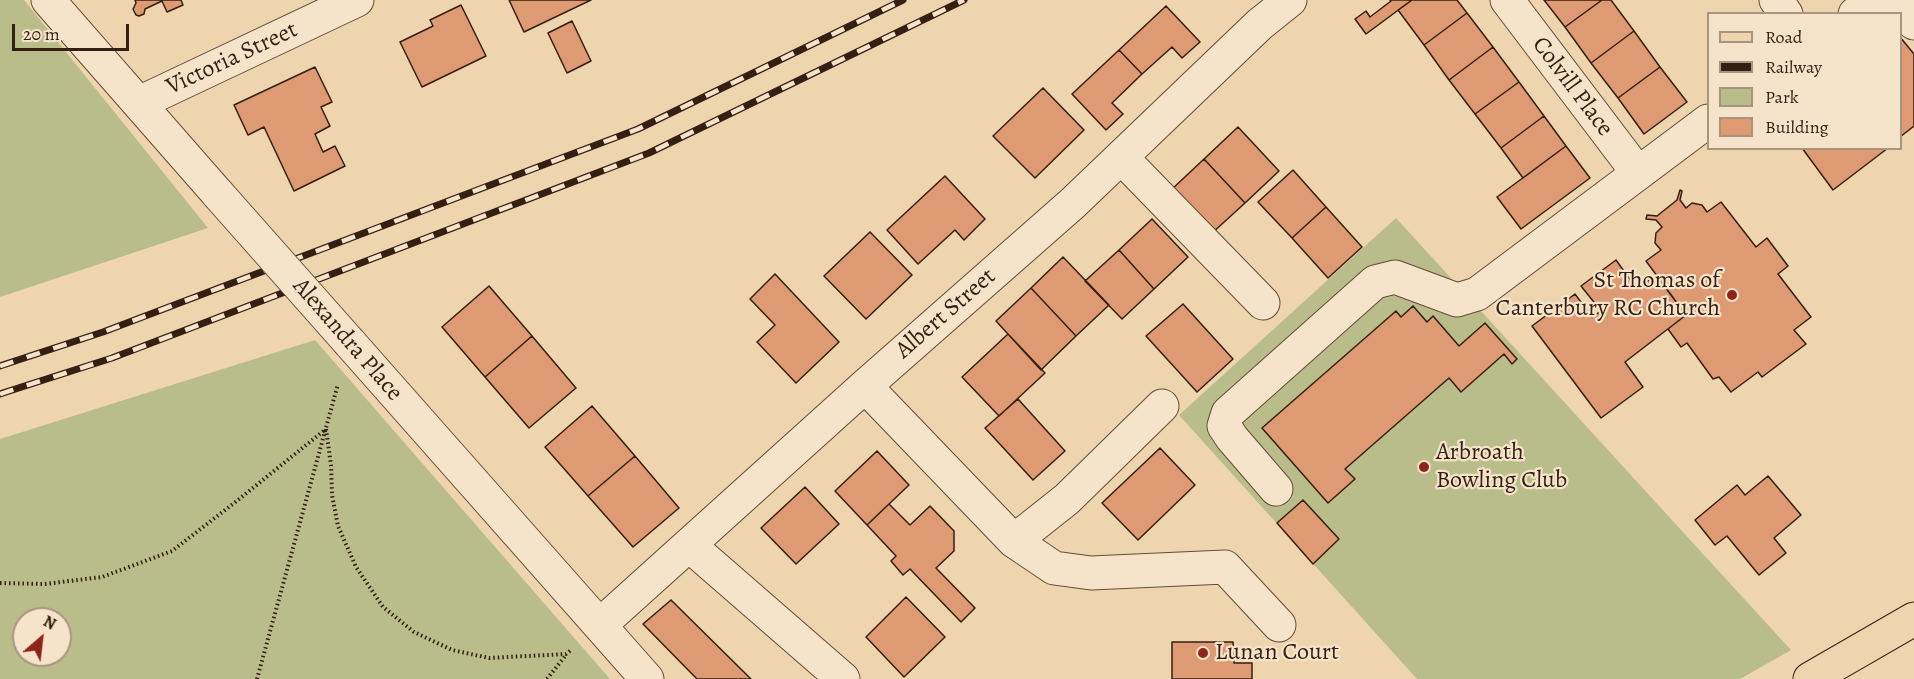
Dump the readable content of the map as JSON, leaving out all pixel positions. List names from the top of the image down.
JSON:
{
  "streets": {
    "street": [
      "Victoria Street",
      "Colvill Place",
      "Albert Street",
      "Alexandra Place"
    ]
  },
  "crossings": [
    ["Victoria Street", "Alexandra Place"],
    ["Albert Street", "Alexandra Place"]
  ],
  "places": ["St Thomas of Canterbury RC Church", "Arbroath Bowling Club", "Lunan Court"],
  "legend": [
    "Road",
    "Railway",
    "Park",
    "Building"
  ],
  "scale_bar": "20 m",
  "north": "top right"
}
